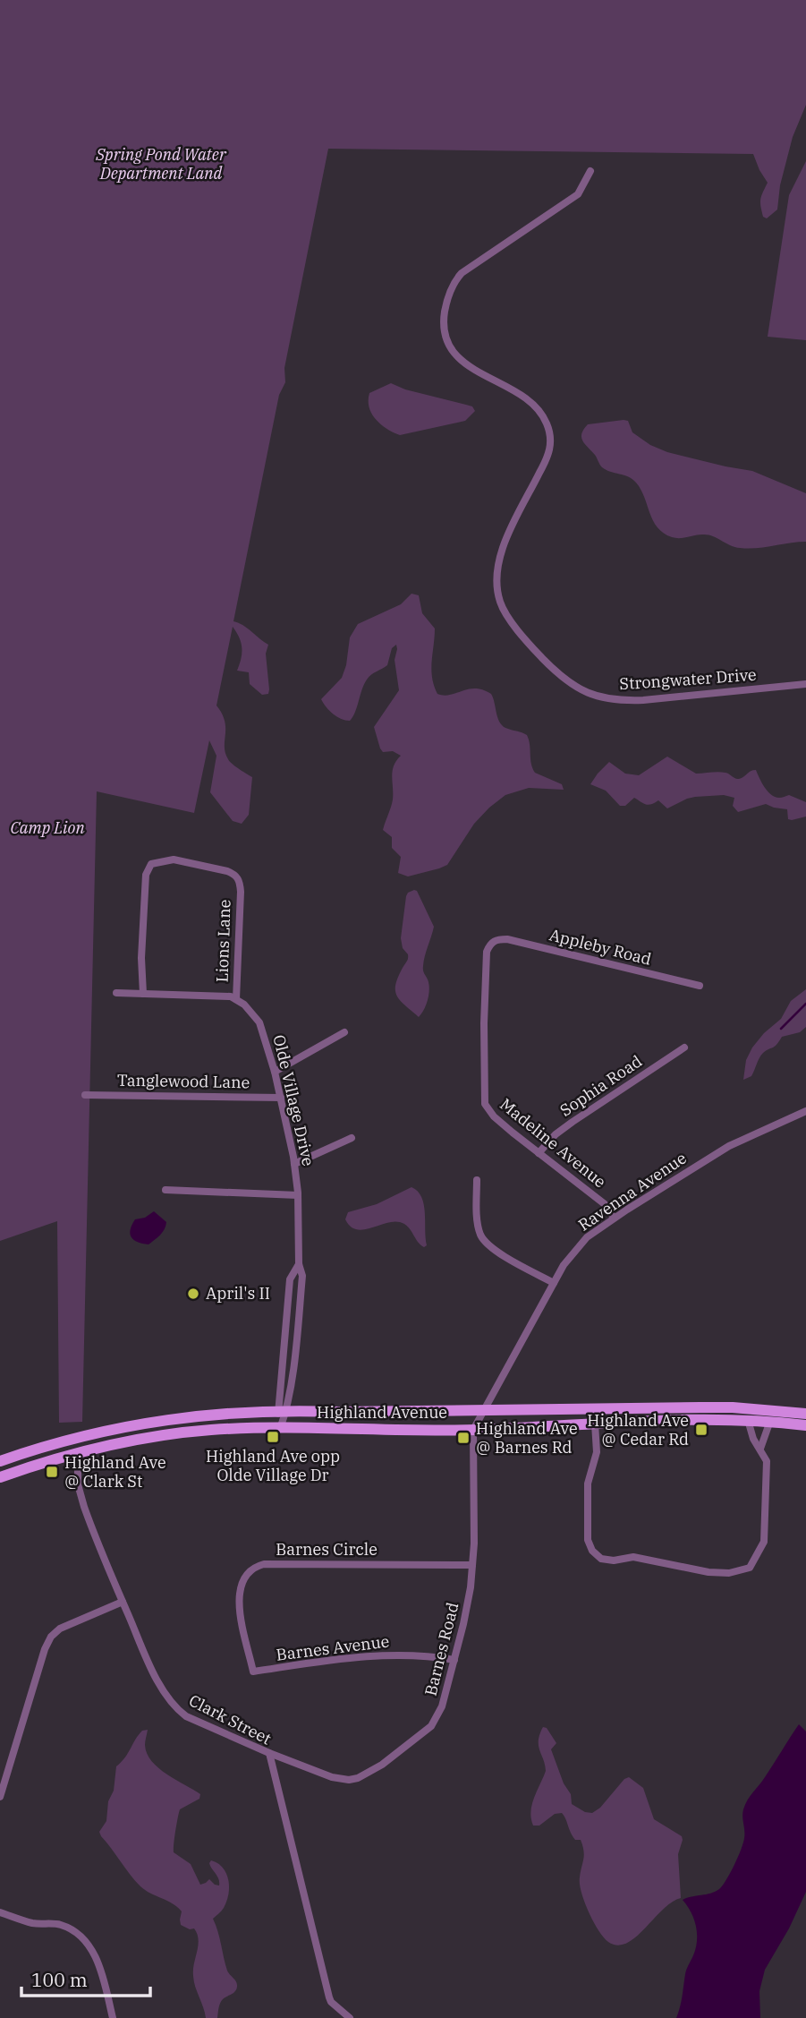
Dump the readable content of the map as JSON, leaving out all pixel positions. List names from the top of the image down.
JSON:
{
  "streets": {
    "main road": ["Highland Avenue"],
    "street": [
      "Strongwater Drive",
      "Lions Lane",
      "Appleby Road",
      "Tanglewood Lane",
      "Sophia Road",
      "Olde Village Drive",
      "Madeline Avenue",
      "Ravenna Avenue",
      "Barnes Circle",
      "Barnes Avenue",
      "Barnes Road",
      "Clark Street"
    ]
  },
  "crossings": [
    ["Lions Lane", "Olde Village Drive"],
    ["Appleby Road", "Madeline Avenue"],
    ["Tanglewood Lane", "Olde Village Drive"],
    ["Sophia Road", "Madeline Avenue"],
    ["Olde Village Drive", "Highland Avenue"],
    ["Madeline Avenue", "Ravenna Avenue"],
    ["Ravenna Avenue", "Highland Avenue"],
    ["Ravenna Avenue", "Barnes Road"],
    ["Highland Avenue", "Barnes Road"],
    ["Highland Avenue", "Clark Street"],
    ["Barnes Circle", "Barnes Avenue"],
    ["Barnes Circle", "Barnes Road"],
    ["Barnes Avenue", "Barnes Road"],
    ["Barnes Road", "Clark Street"]
  ],
  "parks": ["Spring Pond Water Department Land", "Camp Lion"],
  "places": {
    "other": ["April's II"],
    "transit": [
      "Highland Ave @ Cedar Rd",
      "Highland Ave opp Olde Village Dr",
      "Highland Ave @ Barnes Rd",
      "Highland Ave @ Clark St"
    ]
  },
  "scale_bar": "100 m"
}
